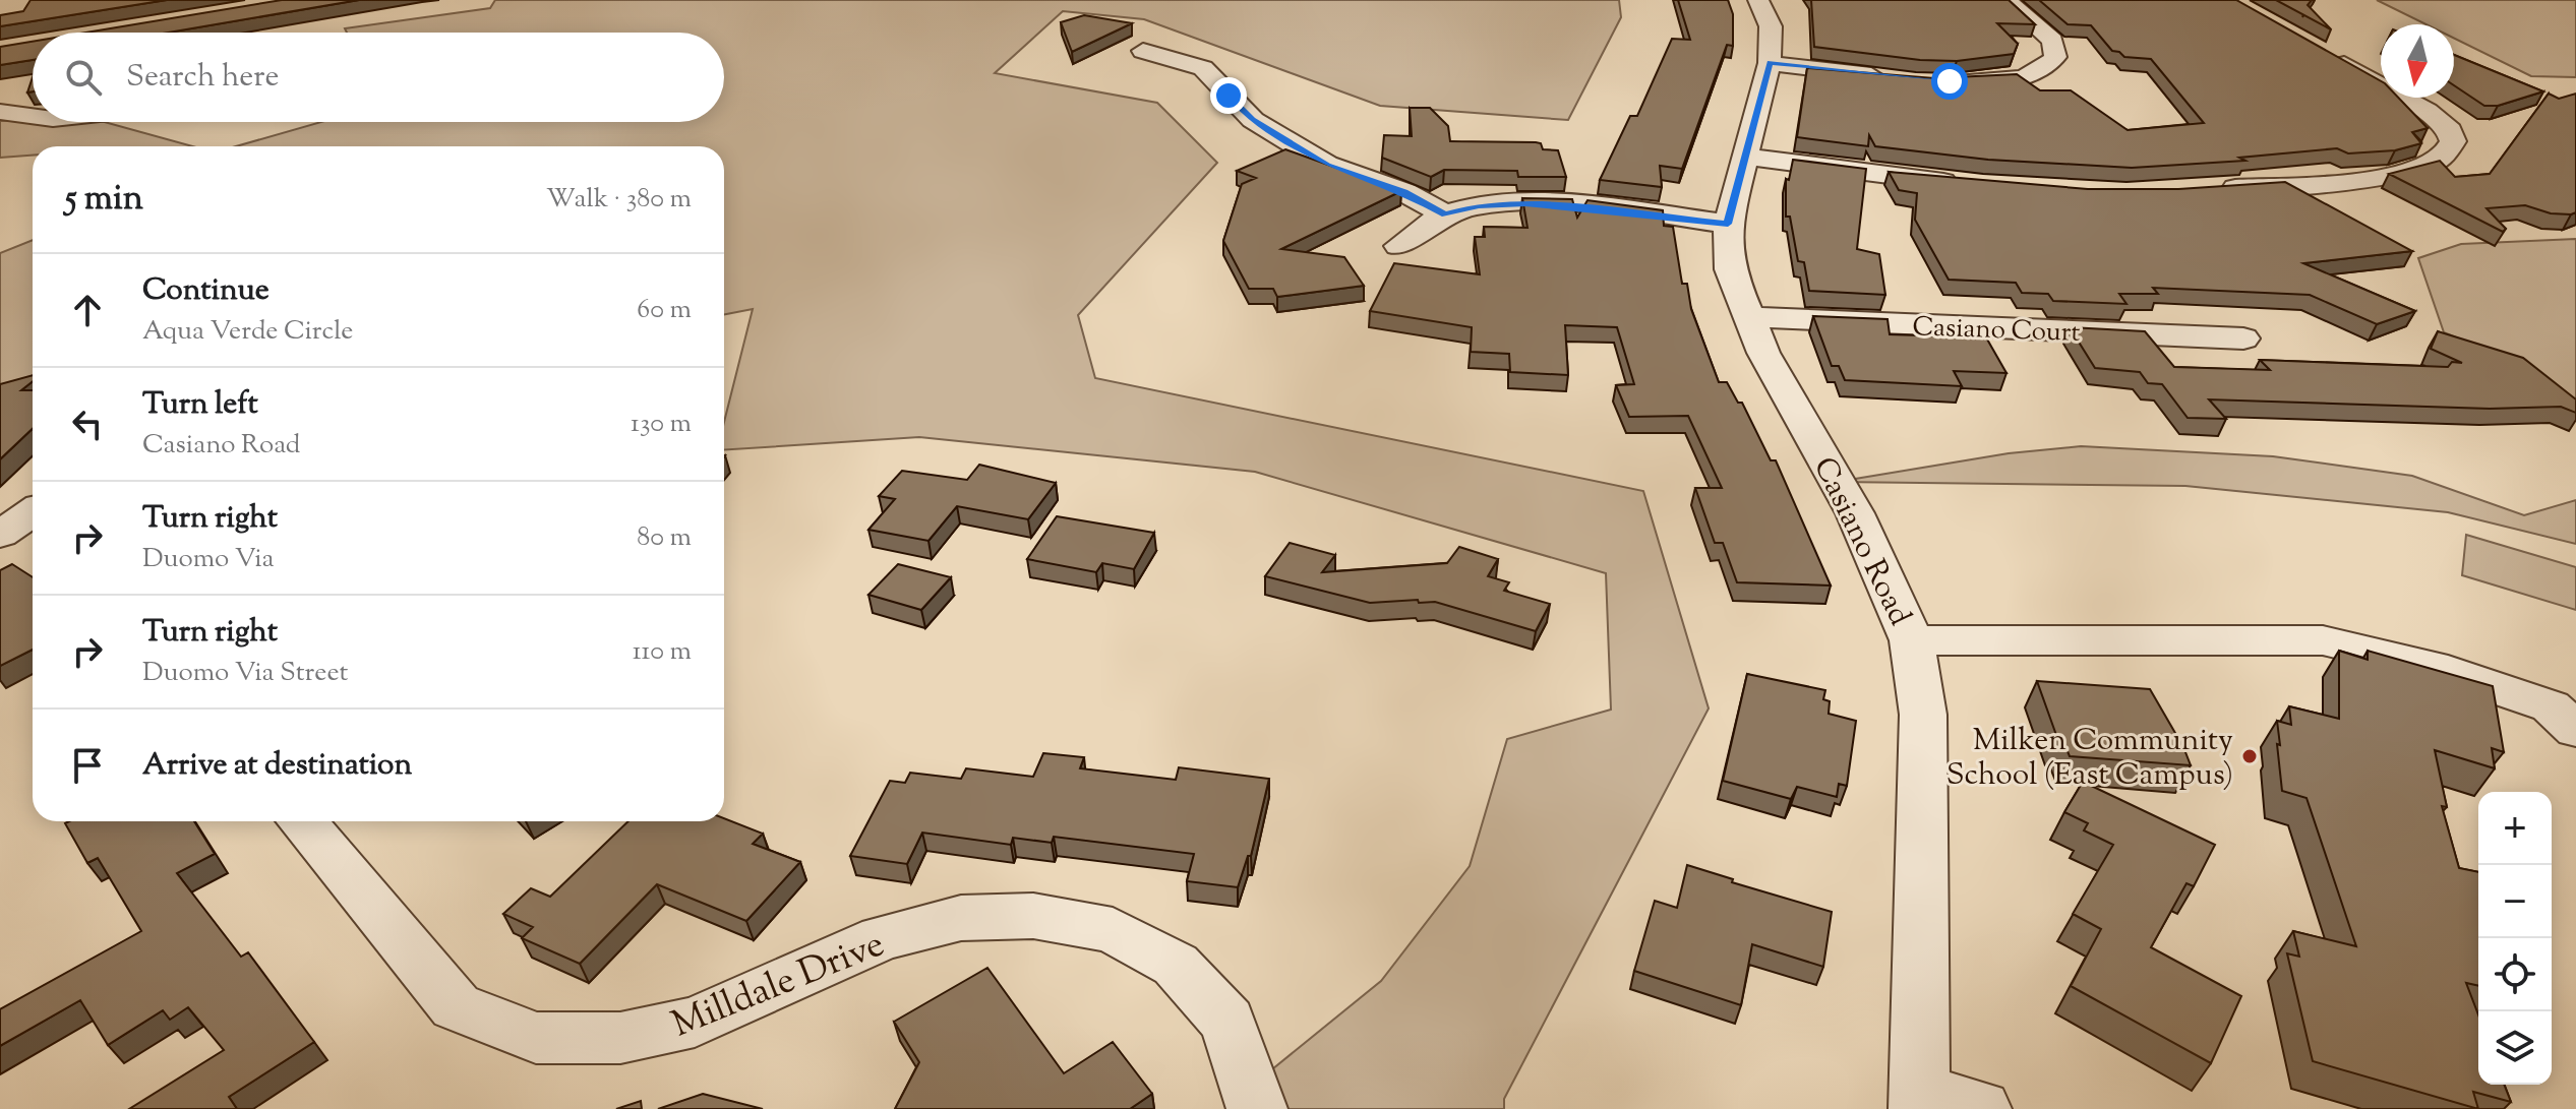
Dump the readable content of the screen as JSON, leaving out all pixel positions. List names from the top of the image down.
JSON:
{
  "streets": {
    "street": ["Casiano Court", "Casiano Road", "Milldale Drive"]
  },
  "crossings": [
    ["Casiano Court", "Casiano Road"]
  ],
  "places": ["Milken Community School (East Campus)"],
  "north": "bottom",
  "page": {
    "search": "Search here",
    "heading": ["5 min", "Walk · 380 m"],
    "list": [
      ["Continue", "Aqua Verde Circle", "60 m"],
      ["Turn left", "Casiano Road", "130 m"],
      ["Turn right", "Duomo Via", "80 m"],
      ["Turn right", "Duomo Via Street", "110 m"],
      "Arrive at destination"
    ],
    "map_buttons": ["+", "−"]
  }
}
